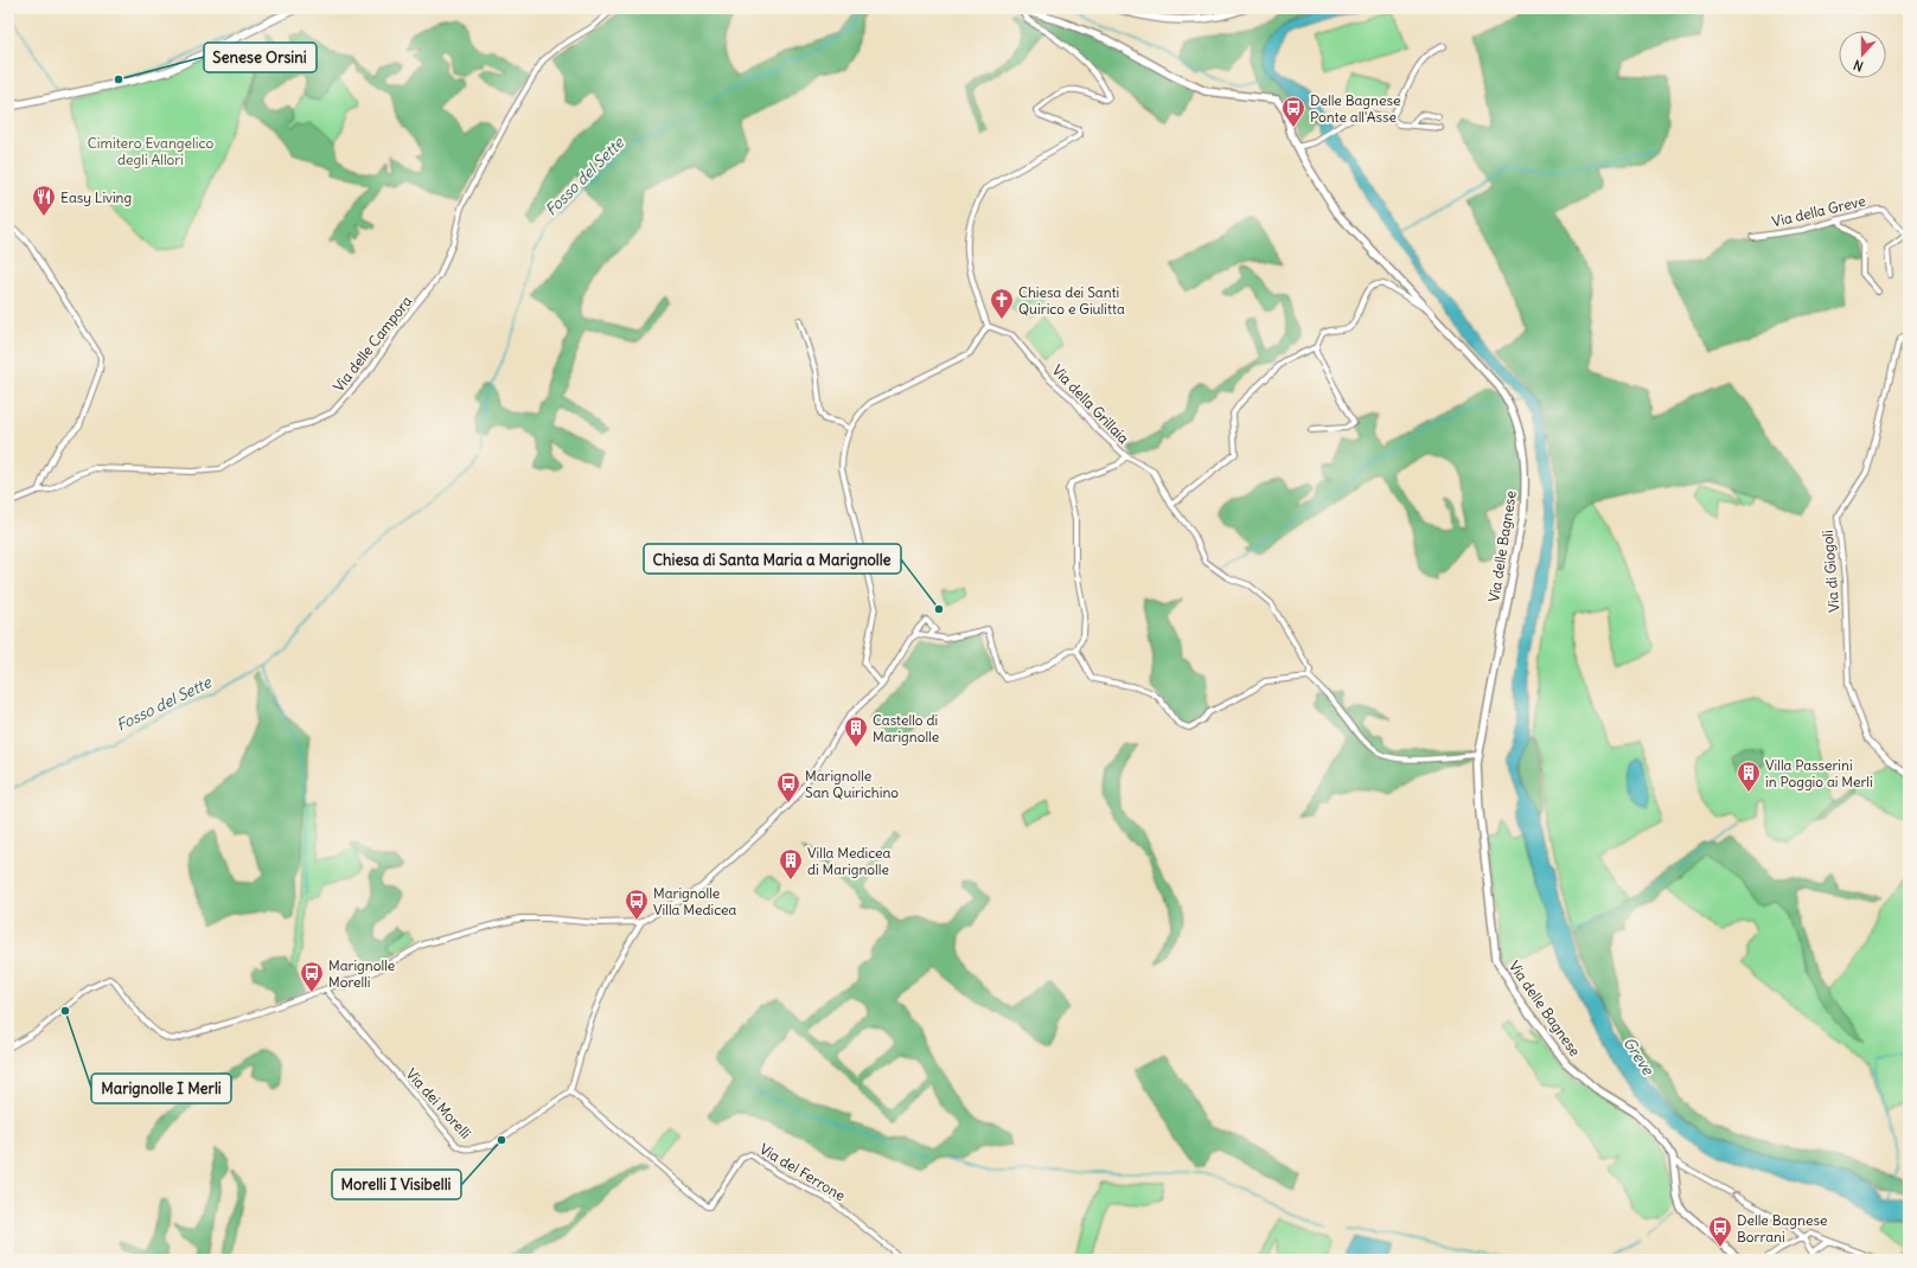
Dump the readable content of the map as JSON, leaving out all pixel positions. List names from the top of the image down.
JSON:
{
  "streets": {
    "main road": ["Via delle Bagnese"],
    "street": [
      "Via della Greve",
      "Via delle Campora",
      "Via della Grillaia",
      "Via di Giogoli",
      "Via dei Morelli",
      "Via del Ferrone"
    ]
  },
  "crossings": [
    ["Via dei Morelli", "Via del Ferrone"]
  ],
  "water": ["Fosso del Sette", "Greve"],
  "parks": ["Cimitero Evangelico degli Allori"],
  "places": {
    "other": [
      "Senese Orsini",
      "Chiesa di Santa Maria a Marignolle",
      "Marignolle I Merli",
      "Morelli I Visibelli"
    ],
    "bus stop": [
      "Delle Bagnese Ponte all'Asse",
      "Marignolle San Quirichino",
      "Marignolle Villa Medicea",
      "Marignolle Morelli",
      "Delle Bagnese Borrani"
    ],
    "restaurant": ["Easy Living"],
    "church": ["Chiesa dei Santi Quirico e Giulitta"],
    "building": ["Castello di Marignolle", "Villa Passerini in Poggio ai Merli", "Villa Medicea di Marignolle"]
  },
  "north": "bottom"
}
